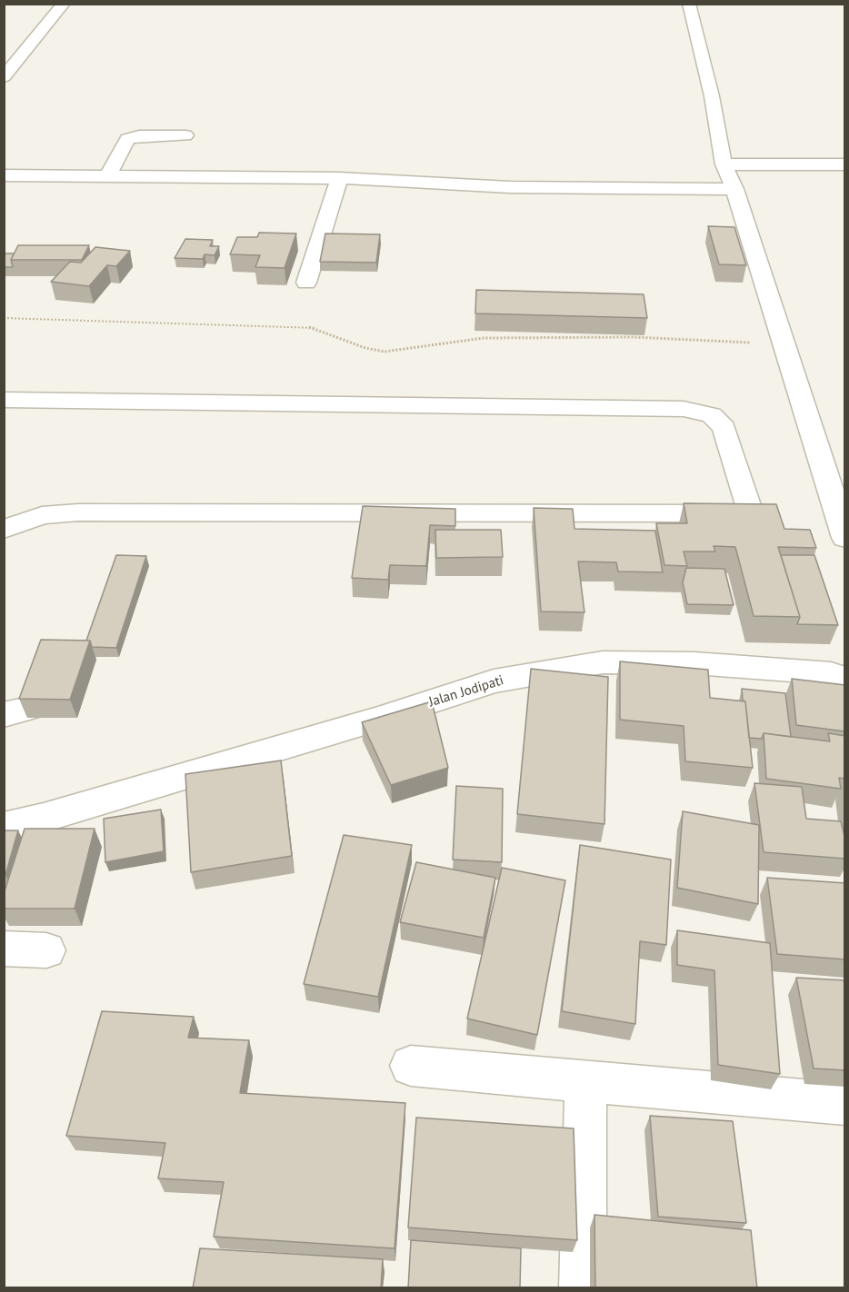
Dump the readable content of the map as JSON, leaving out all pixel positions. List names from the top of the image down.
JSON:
{
  "streets": {
    "street": ["Jalan Jodipati"]
  }
}
